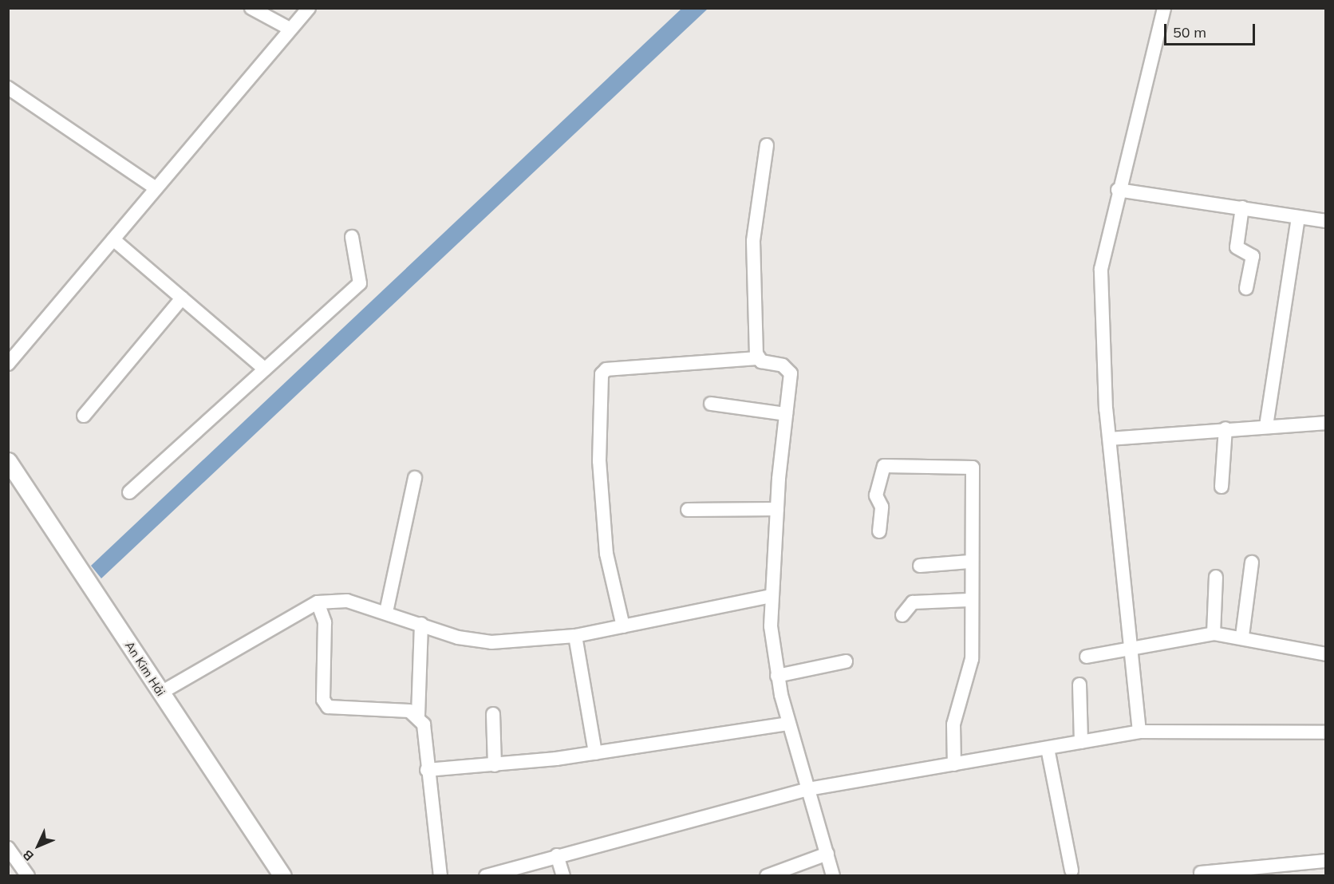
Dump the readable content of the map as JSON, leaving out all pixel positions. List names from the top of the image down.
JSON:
{
  "streets": {
    "street": ["An Kim Hải"]
  },
  "scale_bar": "50 m",
  "north": "bottom left"
}
